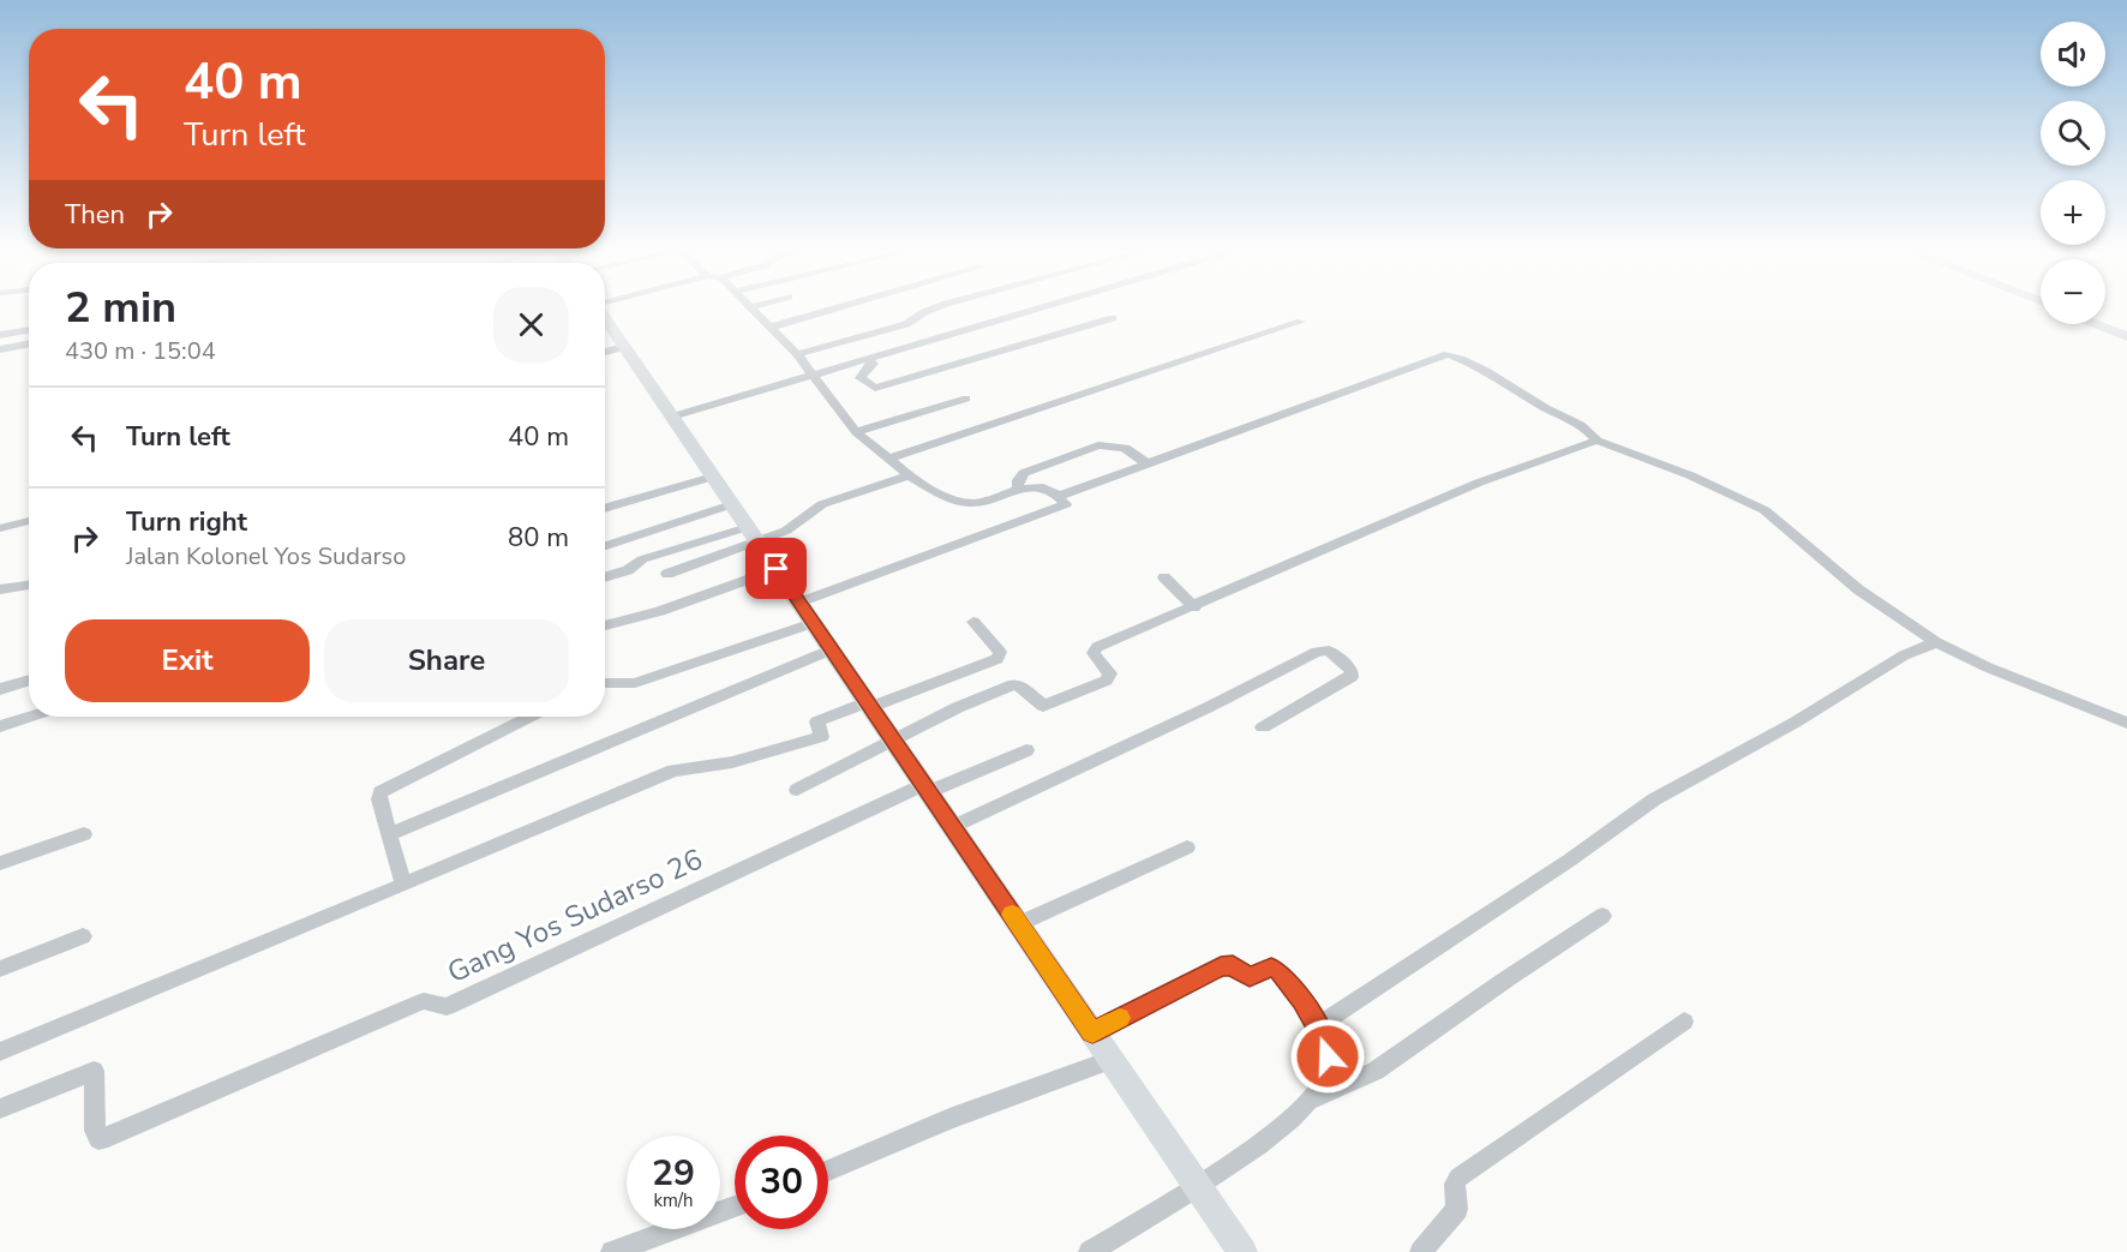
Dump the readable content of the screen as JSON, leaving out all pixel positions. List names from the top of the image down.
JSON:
{
  "streets": {
    "street": ["Gang Yos Sudarso 26"]
  },
  "page": {
    "map_buttons": ["+", "−"],
    "turn": ["40 m", "Turn left"],
    "then": "Then",
    "heading": ["2 min", "430 m · 15:04"],
    "list": [
      {
        "name": "Turn left",
        "value": "40 m"
      },
      {
        "name": "Turn right",
        "note": "Jalan Kolonel Yos Sudarso",
        "value": "80 m"
      }
    ],
    "buttons": ["Exit", "Share"],
    "speed": "29 km/h",
    "limit": "30"
  }
}
